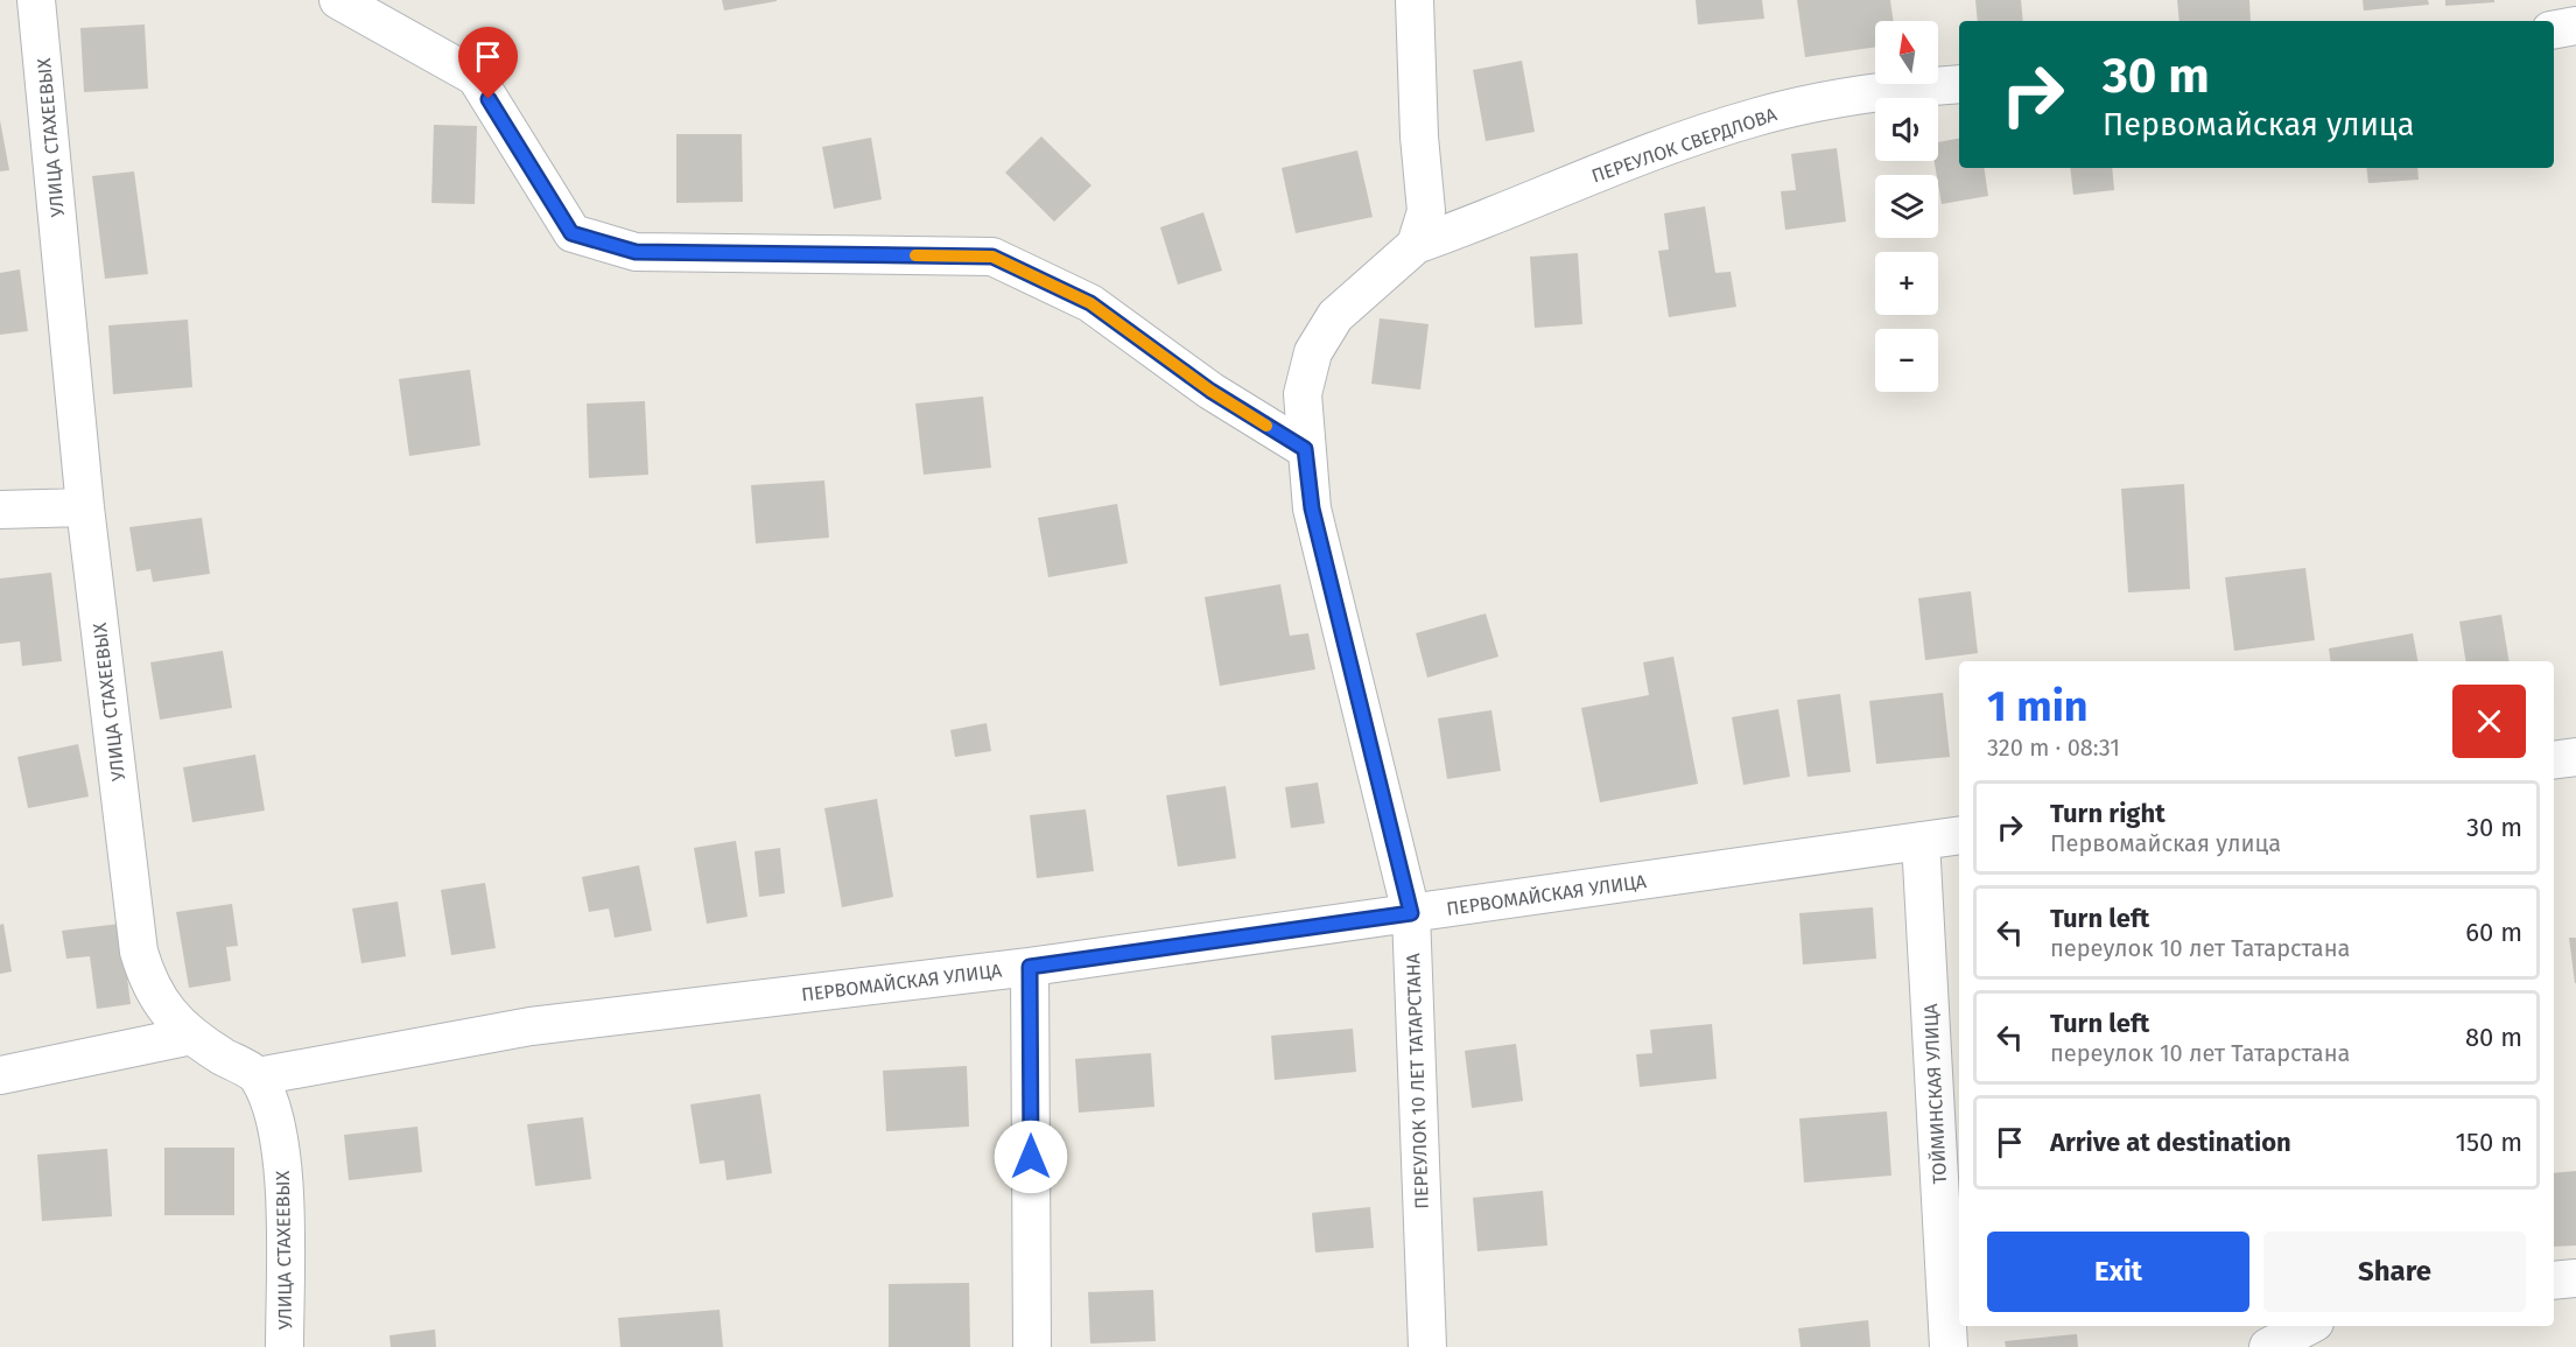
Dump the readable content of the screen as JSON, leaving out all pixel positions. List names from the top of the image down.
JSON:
{
  "streets": {
    "street": [
      "УЛИЦА СТАХЕЕВЫХ",
      "ПЕРЕУЛОК СВЕРДЛОВА",
      "ПЕРВОМАЙСКАЯ УЛИЦА",
      "ПЕРЕУЛОК 10 ЛЕТ ТАТАРСТАНА",
      "ТОЙМИНСКАЯ УЛИЦА"
    ]
  },
  "crossings": [
    ["УЛИЦА СТАХЕЕВЫХ", "ПЕРВОМАЙСКАЯ УЛИЦА"],
    ["ПЕРЕУЛОК СВЕРДЛОВА", "ПЕРЕУЛОК 10 ЛЕТ ТАТАРСТАНА"],
    ["ПЕРВОМАЙСКАЯ УЛИЦА", "ПЕРЕУЛОК 10 ЛЕТ ТАТАРСТАНА"],
    ["ПЕРВОМАЙСКАЯ УЛИЦА", "ТОЙМИНСКАЯ УЛИЦА"]
  ],
  "north": "top",
  "page": {
    "map_buttons": ["+", "−"],
    "turn": ["30 m", "Первомайская улица"],
    "heading": ["1 min", "320 m · 08:31"],
    "list": [
      {
        "name": "Turn right",
        "note": "Первомайская улица",
        "value": "30 m"
      },
      {
        "name": "Turn left",
        "note": "переулок 10 лет Татарстана",
        "value": "60 m"
      },
      {
        "name": "Turn left",
        "note": "переулок 10 лет Татарстана",
        "value": "80 m"
      },
      {
        "name": "Arrive at destination",
        "value": "150 m"
      }
    ],
    "buttons": ["Exit", "Share"]
  }
}
